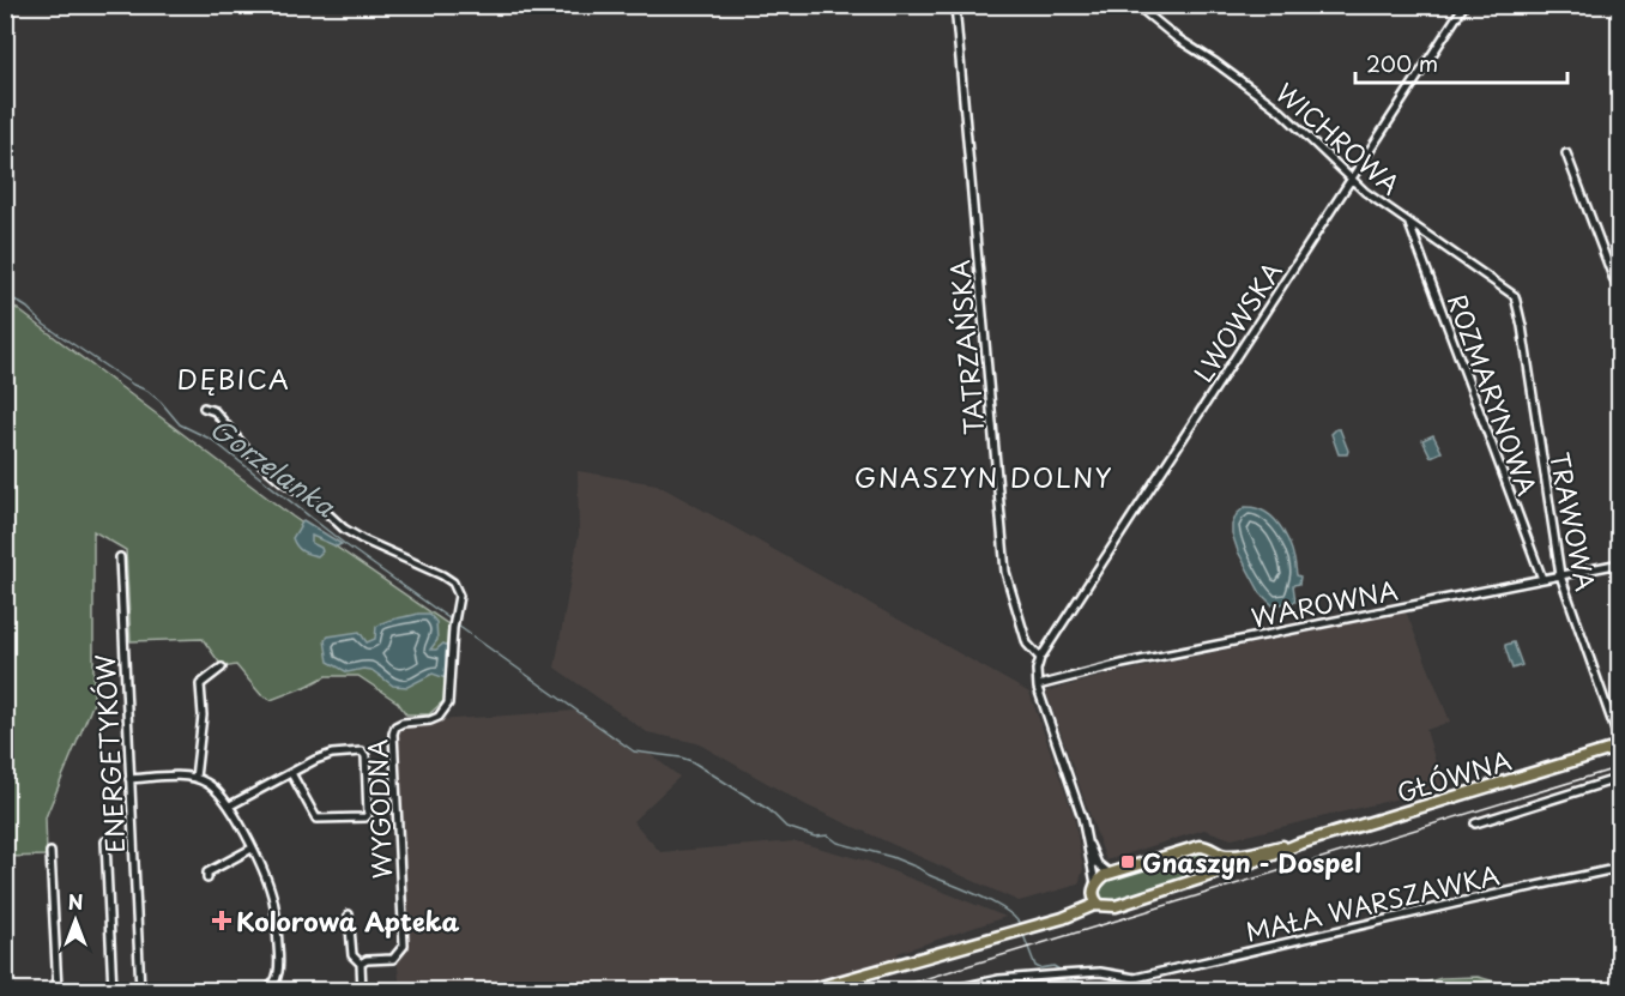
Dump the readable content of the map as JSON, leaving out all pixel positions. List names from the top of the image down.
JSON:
{
  "streets": {
    "main road": ["GŁÓWNA"],
    "street": [
      "WICHROWA",
      "LWOWSKA",
      "TATRZAŃSKA",
      "ROZMARYNOWA",
      "TRAWOWA",
      "WAROWNA",
      "ENERGETYKÓW",
      "WYGODNA",
      "MAŁA WARSZAWKA"
    ]
  },
  "crossings": [
    ["WICHROWA", "LWOWSKA"],
    ["WICHROWA", "ROZMARYNOWA"],
    ["WICHROWA", "TRAWOWA"],
    ["LWOWSKA", "TATRZAŃSKA"],
    ["ROZMARYNOWA", "WAROWNA"],
    ["TRAWOWA", "WAROWNA"],
    ["TRAWOWA", "GŁÓWNA"]
  ],
  "districts": ["DĘBICA", "GNASZYN DOLNY"],
  "water": ["Gorzelanka"],
  "places": {
    "transit": ["Gnaszyn - Dospel"],
    "health": ["Kolorowa Apteka"]
  },
  "scale_bar": "200 m",
  "north": "top"
}
